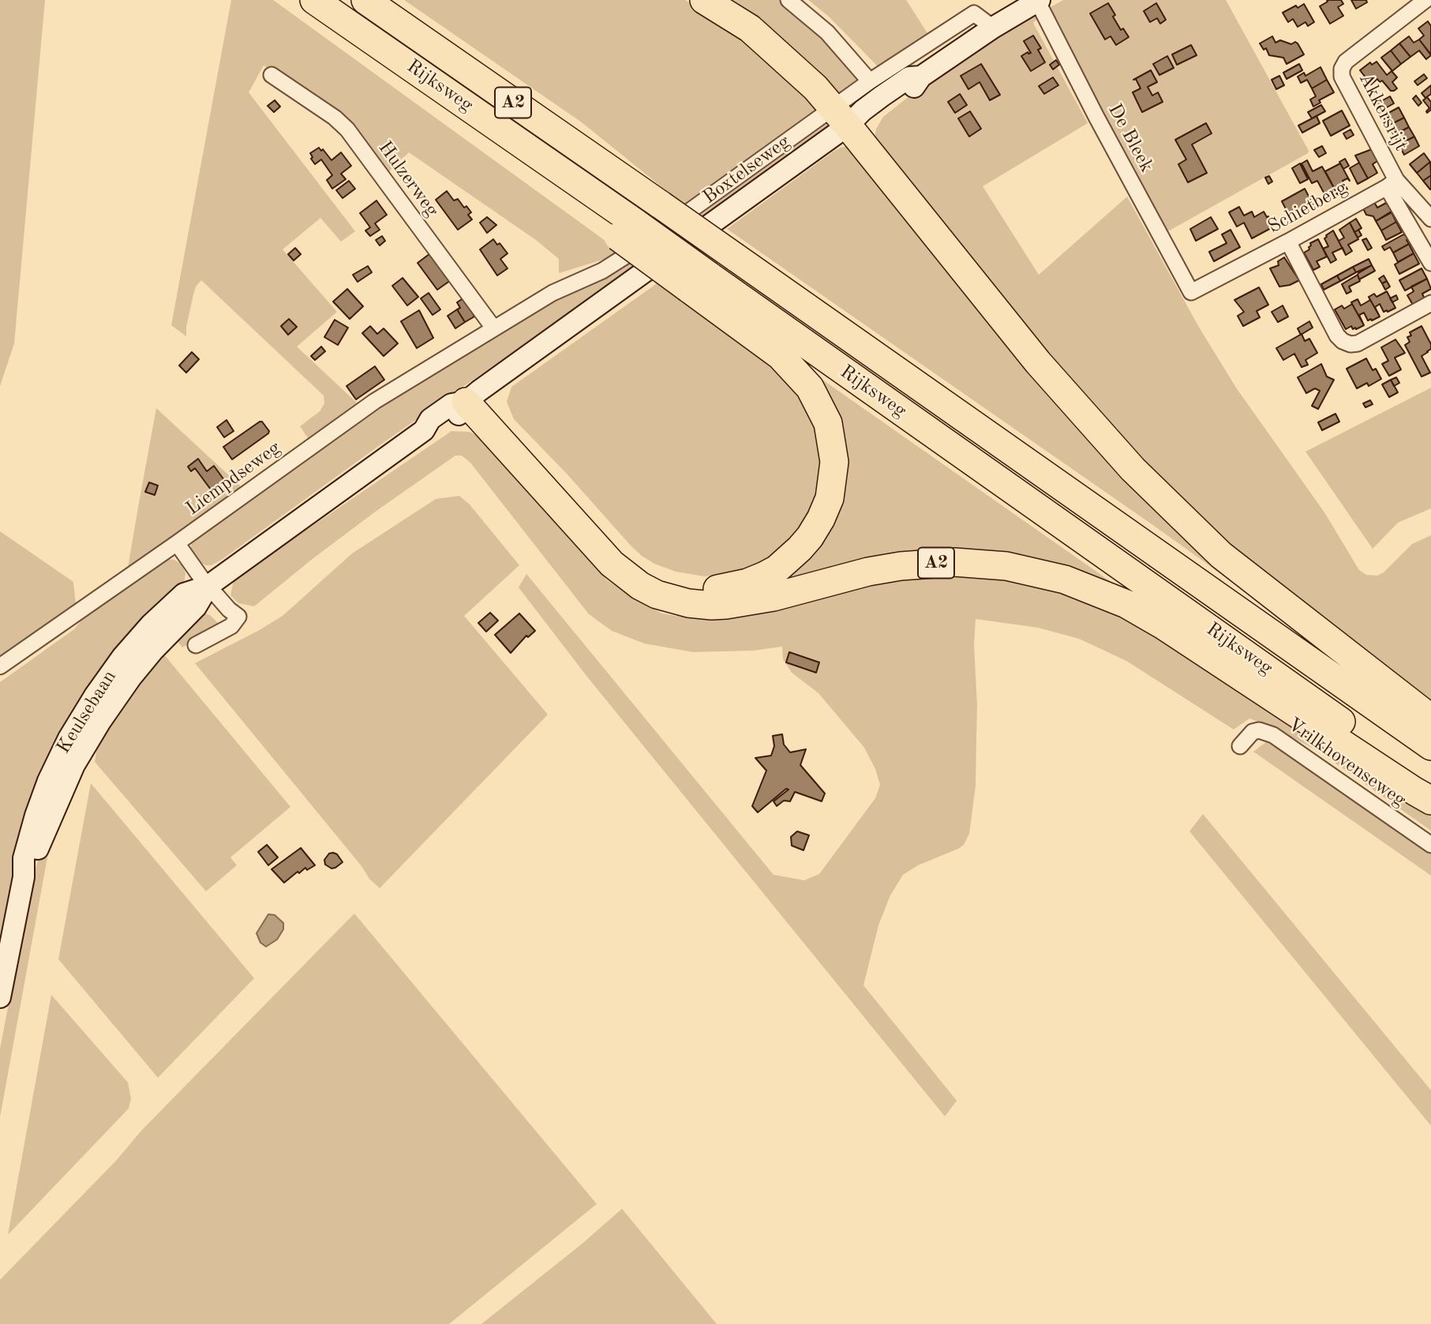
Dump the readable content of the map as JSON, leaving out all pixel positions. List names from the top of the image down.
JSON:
{
  "streets": {
    "highway": ["Rijksweg", "A2"],
    "main road": ["Boxtelseweg", "Keulsebaan"],
    "street": [
      "Akkersrijt",
      "De Bleek",
      "Hulzerweg",
      "Schietberg",
      "Liempdseweg",
      "Vrilkhovenseweg"
    ]
  },
  "crossings": [
    ["Rijksweg", "A2"],
    ["A2", "Boxtelseweg"],
    ["Akkersrijt", "Schietberg"],
    ["De Bleek", "Boxtelseweg"],
    ["De Bleek", "Schietberg"],
    ["Boxtelseweg", "Hulzerweg"],
    ["Boxtelseweg", "Liempdseweg"],
    ["Boxtelseweg", "Keulsebaan"],
    ["Hulzerweg", "Liempdseweg"]
  ]
}
